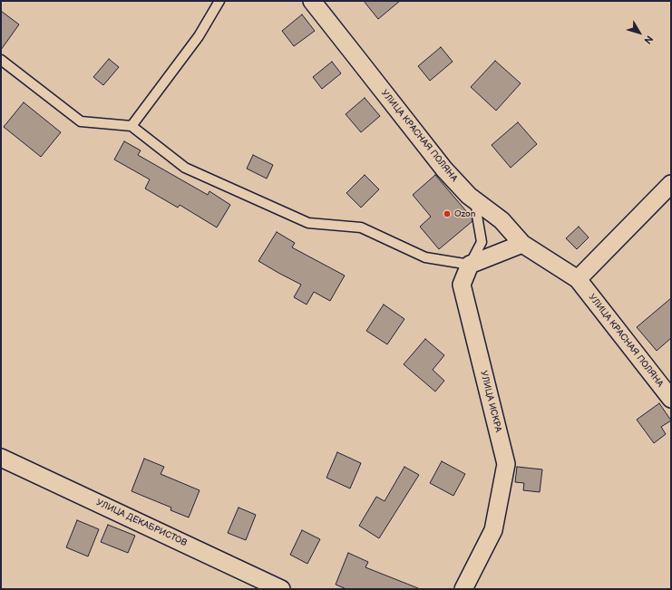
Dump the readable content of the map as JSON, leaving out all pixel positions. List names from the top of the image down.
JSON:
{
  "streets": {
    "street": ["УЛИЦА КРАСНАЯ ПОЛЯНА", "УЛИЦА ИСКРА", "УЛИЦА ДЕКАБРИСТОВ"]
  },
  "places": ["Ozon"],
  "north": "bottom right"
}
